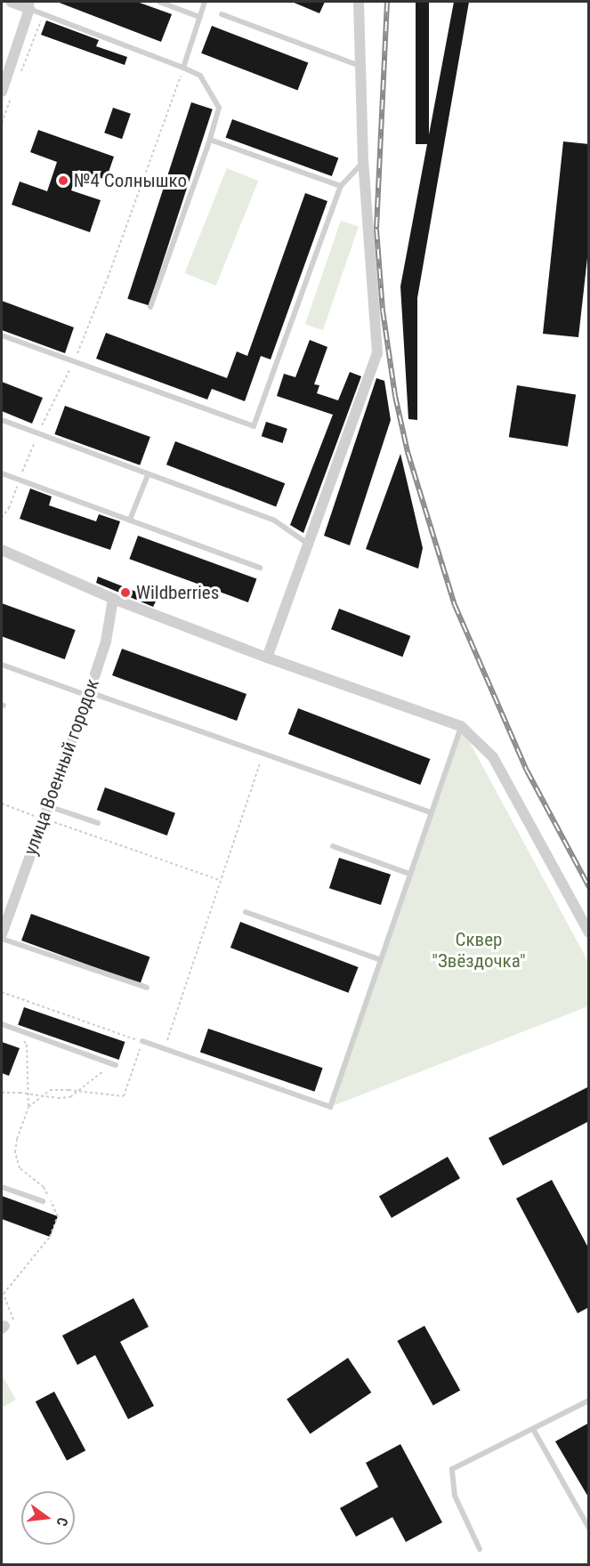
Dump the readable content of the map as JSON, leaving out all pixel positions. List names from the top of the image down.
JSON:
{
  "streets": {
    "street": ["улица Военный городок"]
  },
  "parks": ["Сквер \"Звёздочка\""],
  "places": ["№4 Солнышко", "Wildberries"],
  "north": "right"
}
